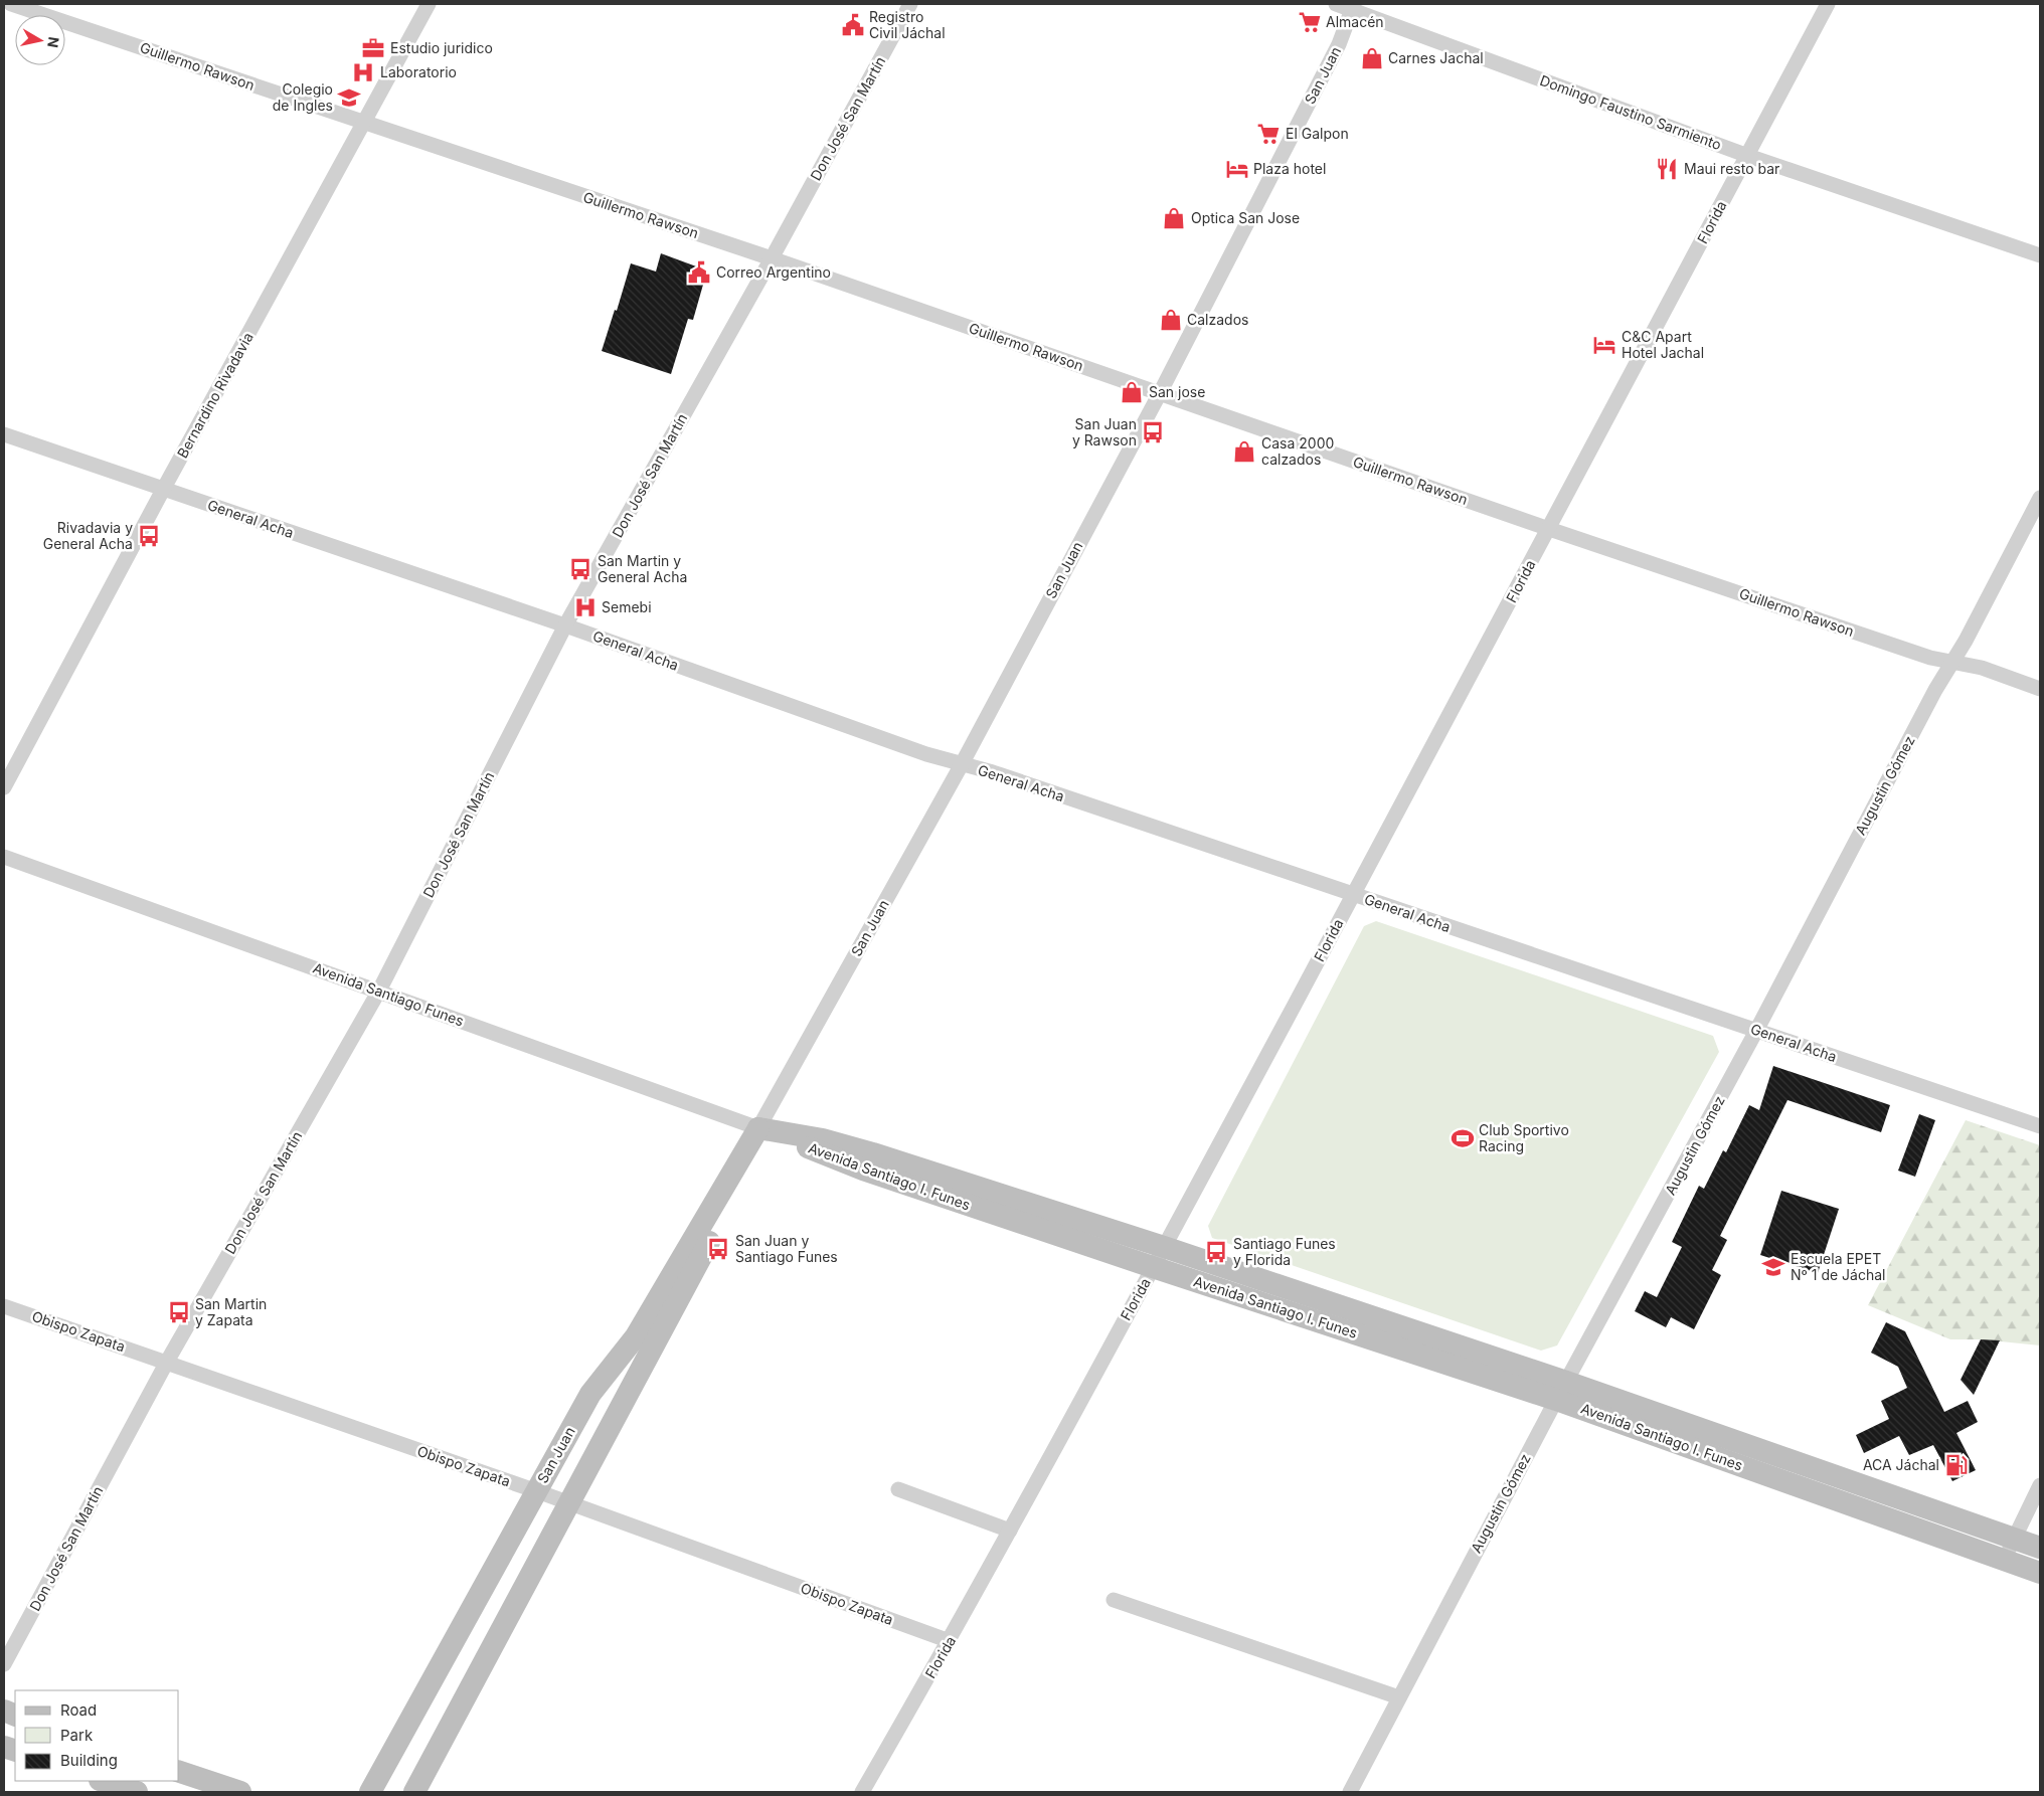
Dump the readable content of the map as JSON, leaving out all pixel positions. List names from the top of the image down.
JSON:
{
  "streets": {
    "main road": ["San Juan", "Avenida Santiago I. Funes"],
    "street": [
      "Guillermo Rawson",
      "Domingo Faustino Sarmiento",
      "Don José San Martín",
      "Florida",
      "Bernardino Rivadavia",
      "General Acha",
      "Augustin Gómez",
      "Avenida Santiago Funes",
      "Obispo Zapata"
    ]
  },
  "crossings": [
    ["Guillermo Rawson", "San Juan"],
    ["Guillermo Rawson", "Don José San Martín"],
    ["Guillermo Rawson", "Florida"],
    ["Guillermo Rawson", "Bernardino Rivadavia"],
    ["Guillermo Rawson", "Augustin Gómez"],
    ["San Juan", "Domingo Faustino Sarmiento"],
    ["San Juan", "General Acha"],
    ["San Juan", "Avenida Santiago Funes"],
    ["San Juan", "Avenida Santiago I. Funes"],
    ["San Juan", "Obispo Zapata"],
    ["Domingo Faustino Sarmiento", "Florida"],
    ["Don José San Martín", "General Acha"],
    ["Don José San Martín", "Avenida Santiago Funes"],
    ["Don José San Martín", "Obispo Zapata"],
    ["Florida", "General Acha"],
    ["Florida", "Avenida Santiago I. Funes"],
    ["Florida", "Obispo Zapata"],
    ["Bernardino Rivadavia", "General Acha"],
    ["General Acha", "Augustin Gómez"],
    ["Augustin Gómez", "Avenida Santiago I. Funes"],
    ["Avenida Santiago Funes", "Avenida Santiago I. Funes"]
  ],
  "places": {
    "supermarket": ["Almacén", "El Galpon"],
    "public building": ["Registro Civil Jáchal", "Correo Argentino"],
    "office": ["Estudio juridico"],
    "shop": [
      "Carnes Jachal",
      "Optica San Jose",
      "Calzados",
      "San jose",
      "Casa 2000 calzados"
    ],
    "hospital": ["Laboratorio", "Semebi"],
    "school or university": ["Colegio de Ingles", "Escuela EPET Nº 1 de Jáchal"],
    "hotel": ["Plaza hotel", "C&C Apart Hotel Jachal"],
    "restaurant": ["Maui resto bar"],
    "bus stop": [
      "San Juan y Rawson",
      "Rivadavia y General Acha",
      "San Martin y General Acha",
      "San Juan y Santiago Funes",
      "Santiago Funes y Florida",
      "San Martin y Zapata"
    ],
    "sports": ["Club Sportivo Racing"],
    "fuel station": ["ACA Jáchal"]
  },
  "legend": ["Road", "Park", "Building"],
  "north": "right"
}
